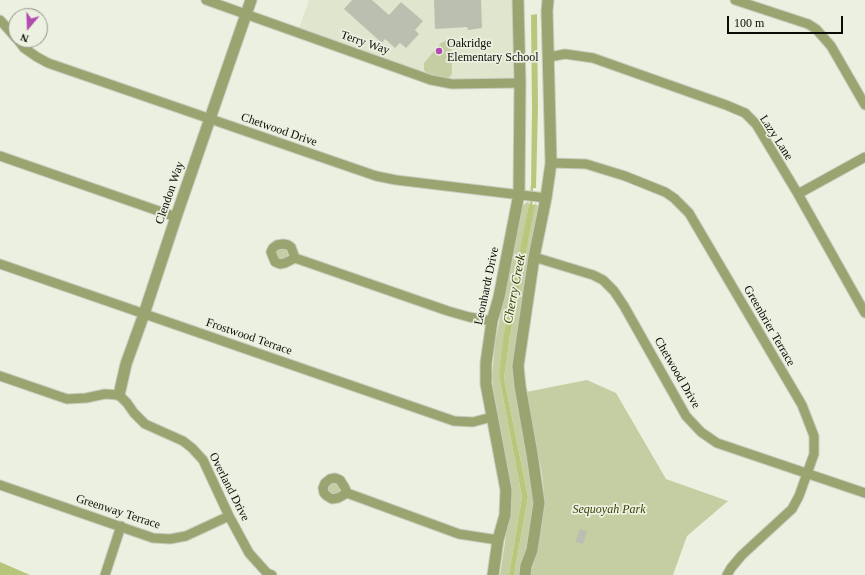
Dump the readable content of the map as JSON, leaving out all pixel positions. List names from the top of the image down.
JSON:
{
  "streets": {
    "street": [
      "Terry Way",
      "Chetwood Drive",
      "Lazy Lane",
      "Clendon Way",
      "Leonhardt Drive",
      "Greenbrier Terrace",
      "Frostwood Terrace",
      "Overland Drive",
      "Greenway Terrace"
    ]
  },
  "crossings": [
    ["Terry Way", "Clendon Way"],
    ["Terry Way", "Leonhardt Drive"],
    ["Chetwood Drive", "Clendon Way"],
    ["Chetwood Drive", "Leonhardt Drive"],
    ["Chetwood Drive", "Greenbrier Terrace"],
    ["Clendon Way", "Frostwood Terrace"],
    ["Clendon Way", "Overland Drive"],
    ["Leonhardt Drive", "Frostwood Terrace"],
    ["Overland Drive", "Greenway Terrace"]
  ],
  "water": ["Cherry Creek"],
  "parks": ["Sequoyah Park"],
  "places": ["Oakridge Elementary School"],
  "scale_bar": "100 m",
  "north": "bottom"
}
